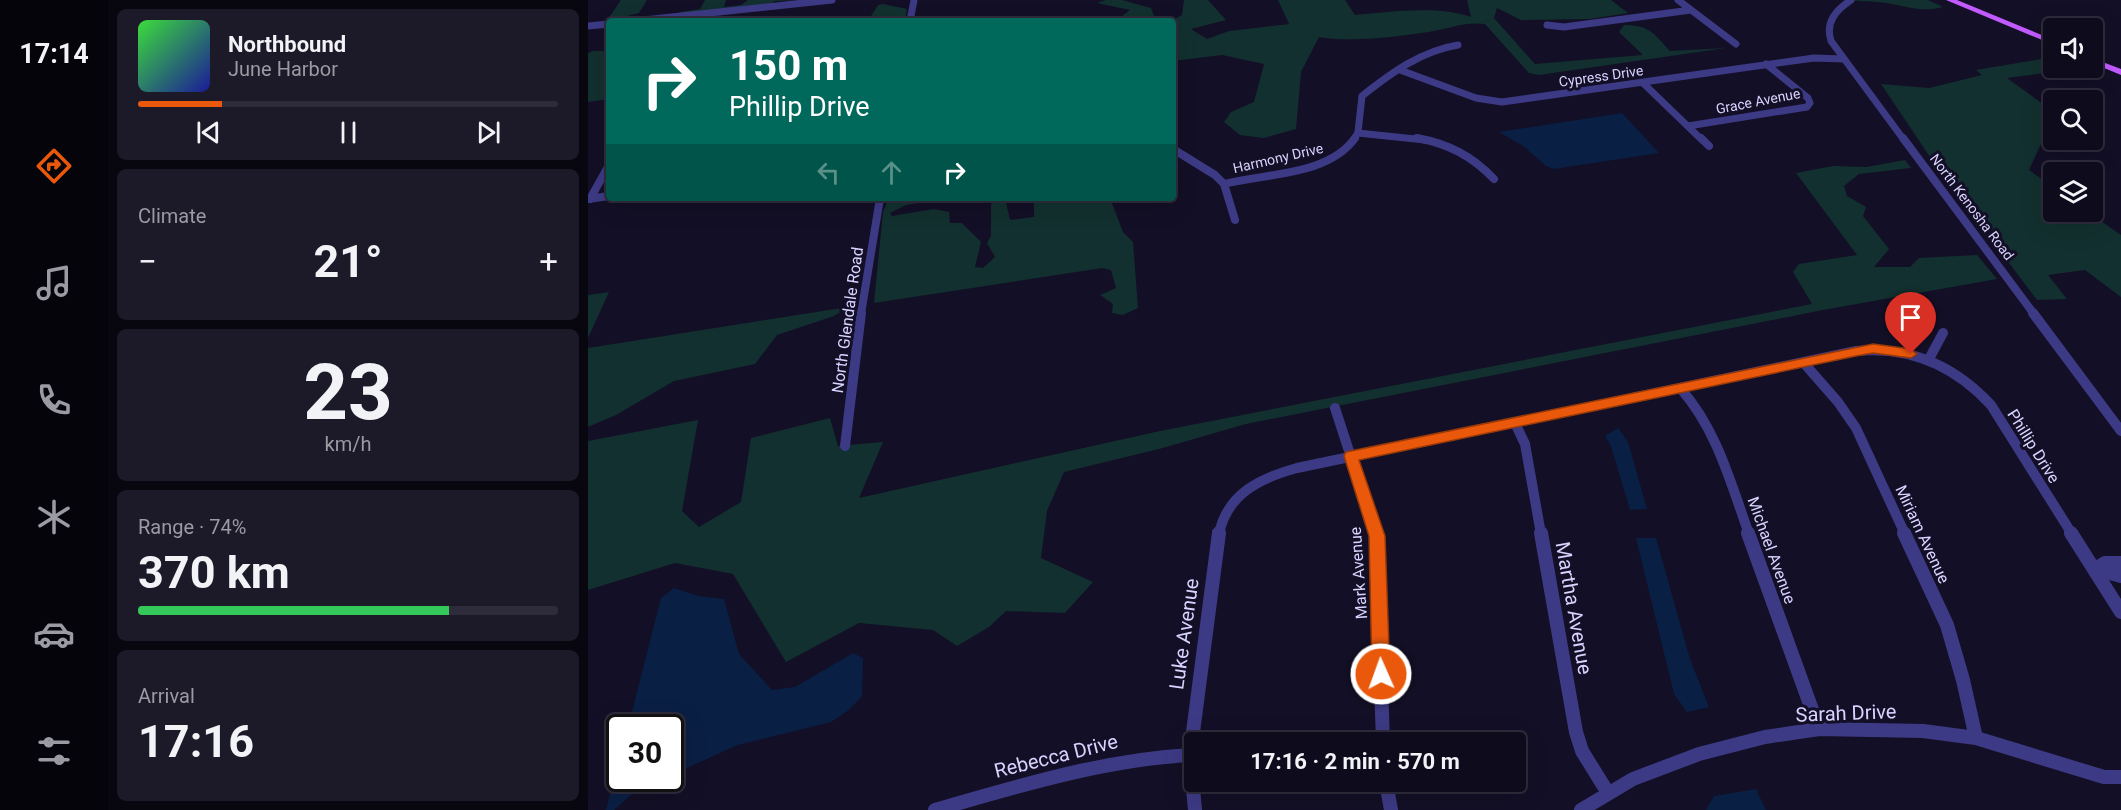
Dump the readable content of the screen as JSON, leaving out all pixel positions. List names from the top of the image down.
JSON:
{
  "streets": {
    "street": [
      "Cypress Drive",
      "Grace Avenue",
      "Harmony Drive",
      "North Kenosha Road",
      "North Glendale Road",
      "Phillip Drive",
      "Miriam Avenue",
      "Michael Avenue",
      "Mark Avenue",
      "Martha Avenue",
      "Luke Avenue",
      "Sarah Drive",
      "Rebecca Drive"
    ]
  },
  "crossings": [
    ["Cypress Drive", "Grace Avenue"],
    ["Cypress Drive", "North Kenosha Road"],
    ["Phillip Drive", "Miriam Avenue"],
    ["Phillip Drive", "Michael Avenue"],
    ["Phillip Drive", "Mark Avenue"],
    ["Phillip Drive", "Martha Avenue"],
    ["Phillip Drive", "Luke Avenue"],
    ["Miriam Avenue", "Sarah Drive"],
    ["Michael Avenue", "Sarah Drive"],
    ["Martha Avenue", "Sarah Drive"]
  ],
  "page": {
    "tabs": "17:14",
    "turn": ["150 m", "Phillip Drive"],
    "song": ["Northbound", "June Harbor"],
    "tile": [
      "Climate",
      ["23", "km/h"],
      ["Range · 74%", "370 km"],
      ["Arrival", "17:16"]
    ],
    "heat": ["−", "21°", "+"],
    "limit": "30",
    "trip": "17:16 · 2 min · 570 m"
  }
}
